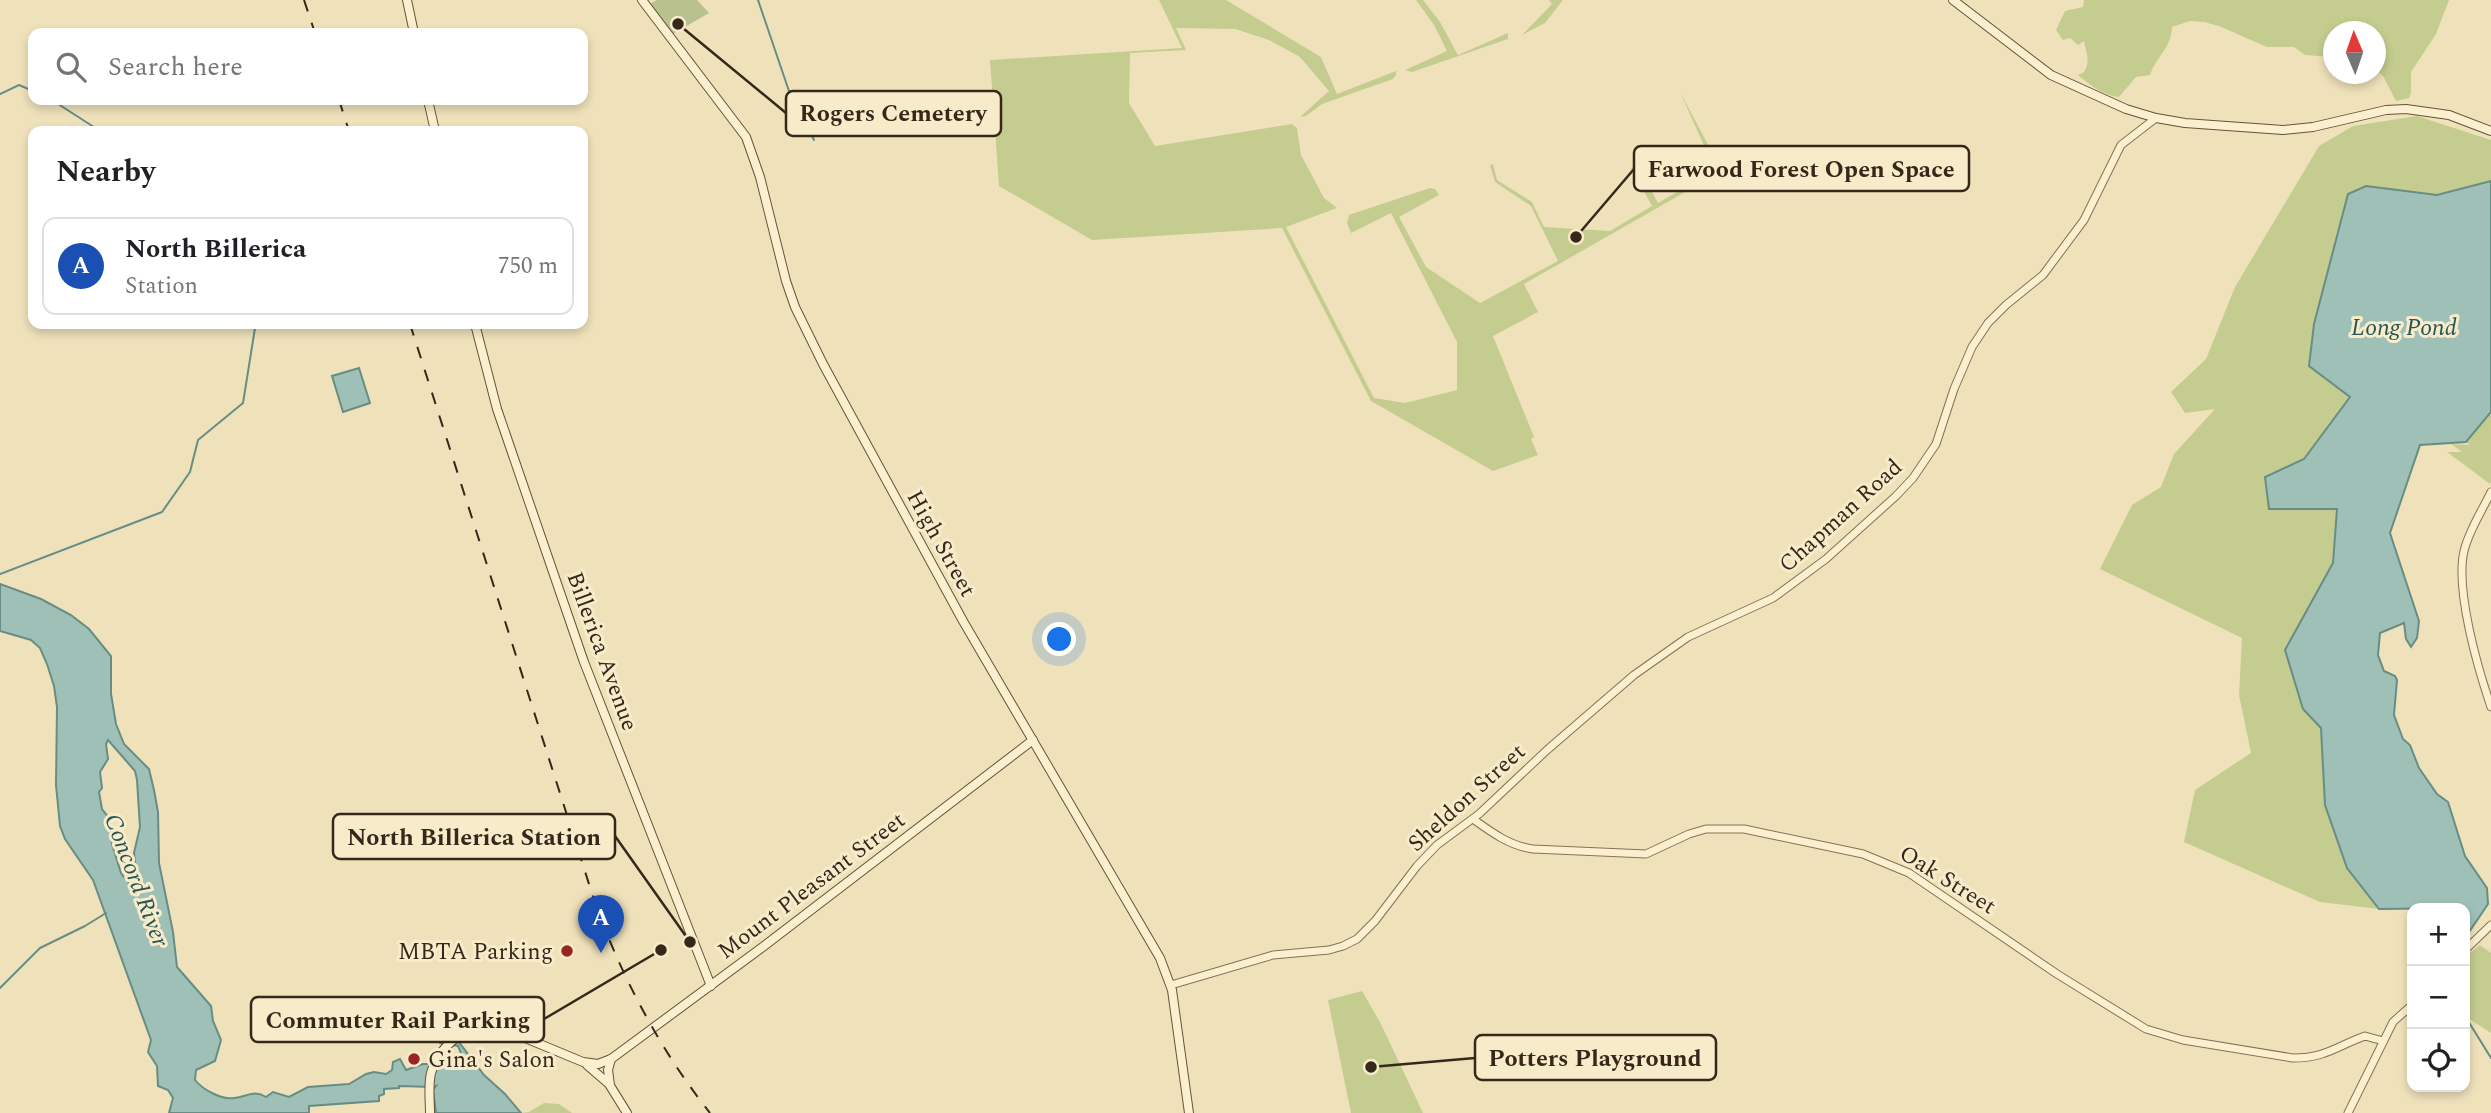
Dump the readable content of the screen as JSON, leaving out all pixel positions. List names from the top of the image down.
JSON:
{
  "streets": {
    "main road": ["High Street", "Billerica Avenue", "Mount Pleasant Street"],
    "street": ["Chapman Road", "Sheldon Street", "Oak Street"]
  },
  "crossings": [
    ["Chapman Road", "Sheldon Street"],
    ["High Street", "Sheldon Street"],
    ["High Street", "Mount Pleasant Street"],
    ["Billerica Avenue", "Mount Pleasant Street"],
    ["Sheldon Street", "Oak Street"]
  ],
  "water": ["Long Pond", "Concord River"],
  "places": [
    "Rogers Cemetery",
    "Farwood Forest Open Space",
    "North Billerica Station",
    "Commuter Rail Parking",
    "MBTA Parking",
    "Gina's Salon",
    "Potters Playground"
  ],
  "north": "top",
  "page": {
    "search": "Search here",
    "heading": "Nearby",
    "list": [
      {
        "mark": "A",
        "name": "North Billerica",
        "note": "Station",
        "value": "750 m"
      }
    ],
    "pins": "A",
    "map_buttons": ["+", "−"]
  }
}
